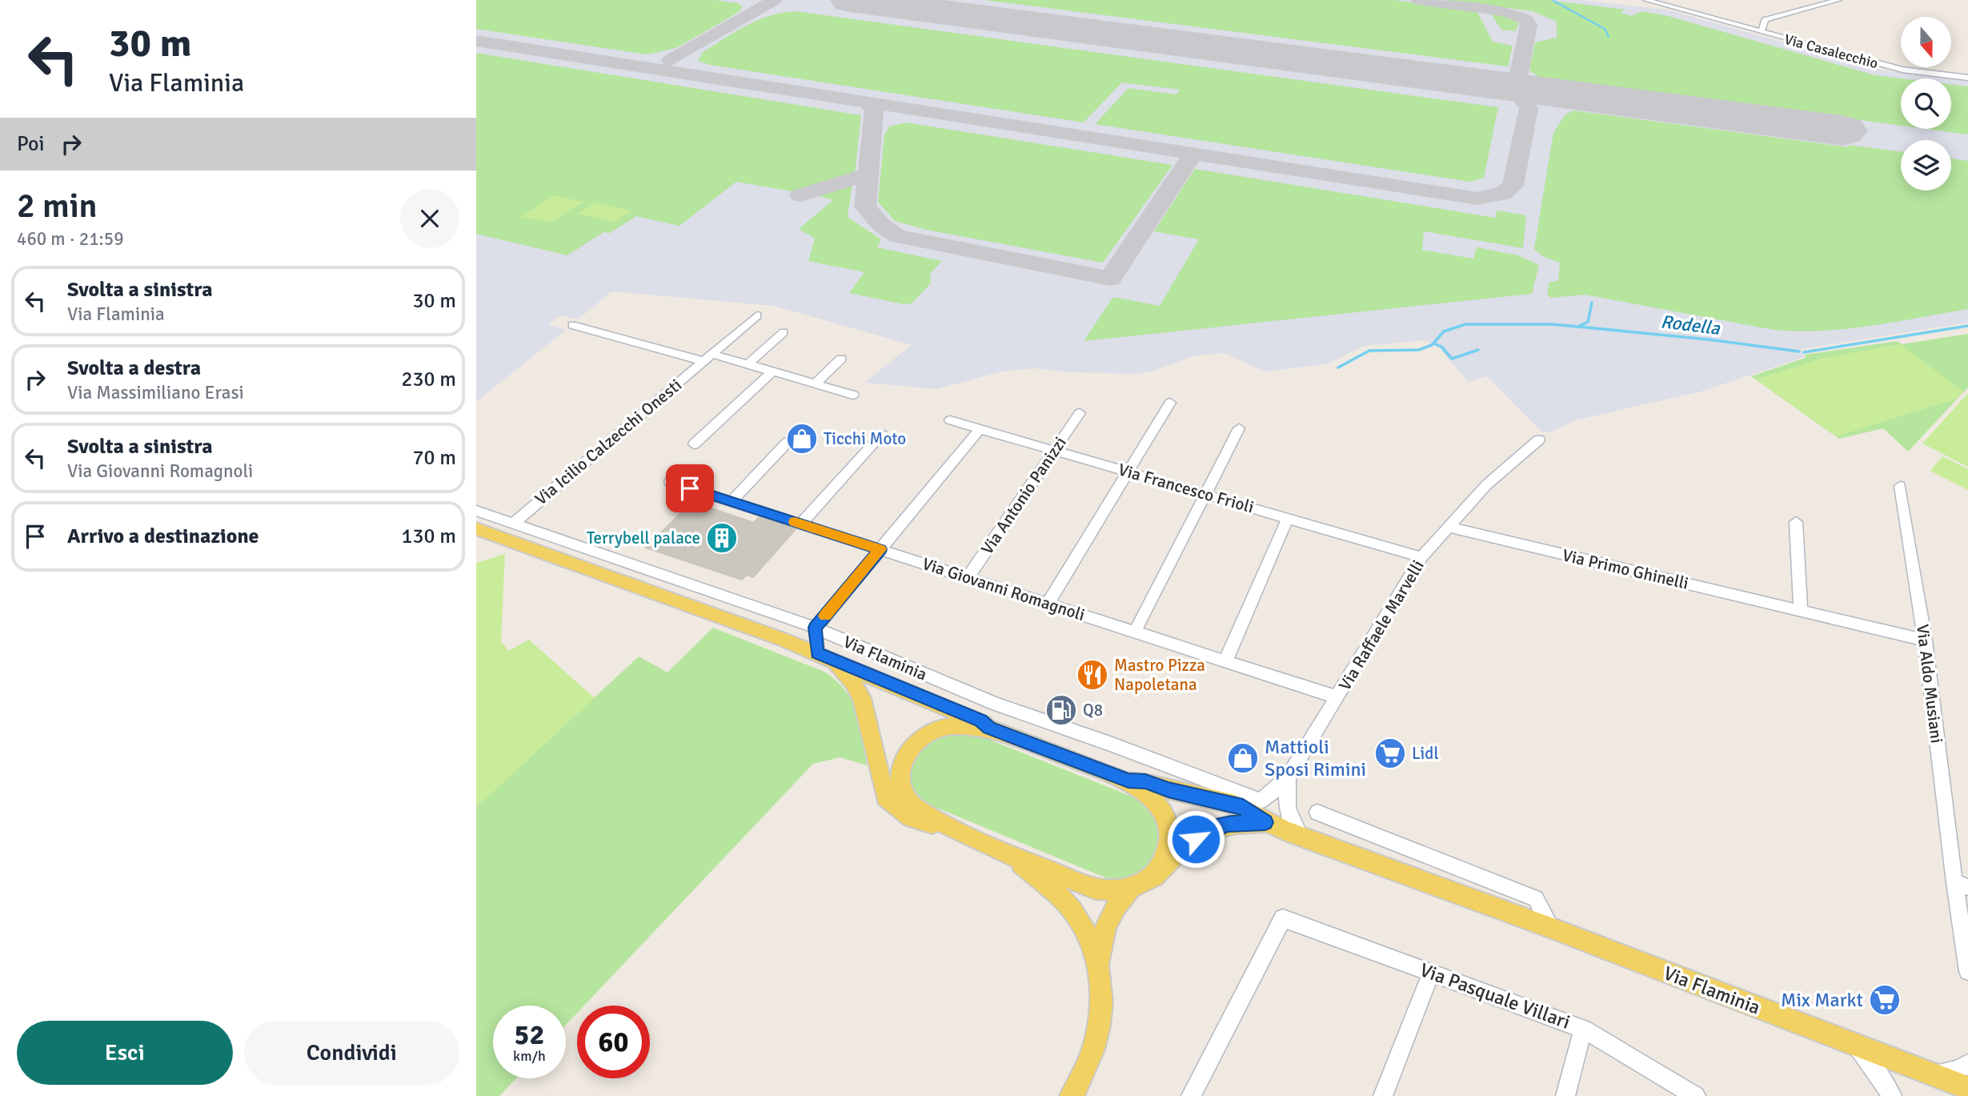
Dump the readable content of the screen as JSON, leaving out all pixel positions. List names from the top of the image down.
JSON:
{
  "streets": {
    "main road": ["Via Flaminia"],
    "street": [
      "Via Casalecchio",
      "Via Icilio Calzecchi Onesti",
      "Via Francesco Frioli",
      "Via Antonio Panizzi",
      "Via Primo Ghinelli",
      "Via Giovanni Romagnoli",
      "Via Raffaele Marvelli",
      "Via Aldo Musiani",
      "Via Pasquale Villari"
    ]
  },
  "crossings": [
    ["Via Icilio Calzecchi Onesti", "Via Flaminia"],
    ["Via Francesco Frioli", "Via Antonio Panizzi"],
    ["Via Francesco Frioli", "Via Raffaele Marvelli"],
    ["Via Antonio Panizzi", "Via Giovanni Romagnoli"],
    ["Via Primo Ghinelli", "Via Raffaele Marvelli"],
    ["Via Primo Ghinelli", "Via Aldo Musiani"],
    ["Via Giovanni Romagnoli", "Via Raffaele Marvelli"],
    ["Via Raffaele Marvelli", "Via Flaminia"]
  ],
  "water": ["Rodella"],
  "places": {
    "shop": ["Ticchi Moto", "Mattioli Sposi Rimini"],
    "building": ["Terrybell palace"],
    "restaurant": ["Mastro Pizza Napoletana"],
    "fuel station": ["Q8"],
    "supermarket": ["Lidl", "Mix Markt"]
  },
  "north": "bottom",
  "page": {
    "turn": ["30 m", "Via Flaminia"],
    "then": "Poi",
    "heading": ["2 min", "460 m · 21:59"],
    "list": [
      {
        "name": "Svolta a sinistra",
        "note": "Via Flaminia",
        "value": "30 m"
      },
      {
        "name": "Svolta a destra",
        "note": "Via Massimiliano Erasi",
        "value": "230 m"
      },
      {
        "name": "Svolta a sinistra",
        "note": "Via Giovanni Romagnoli",
        "value": "70 m"
      },
      {
        "name": "Arrivo a destinazione",
        "value": "130 m"
      }
    ],
    "speed": "52 km/h",
    "limit": "60",
    "buttons": ["Esci", "Condividi"]
  }
}
